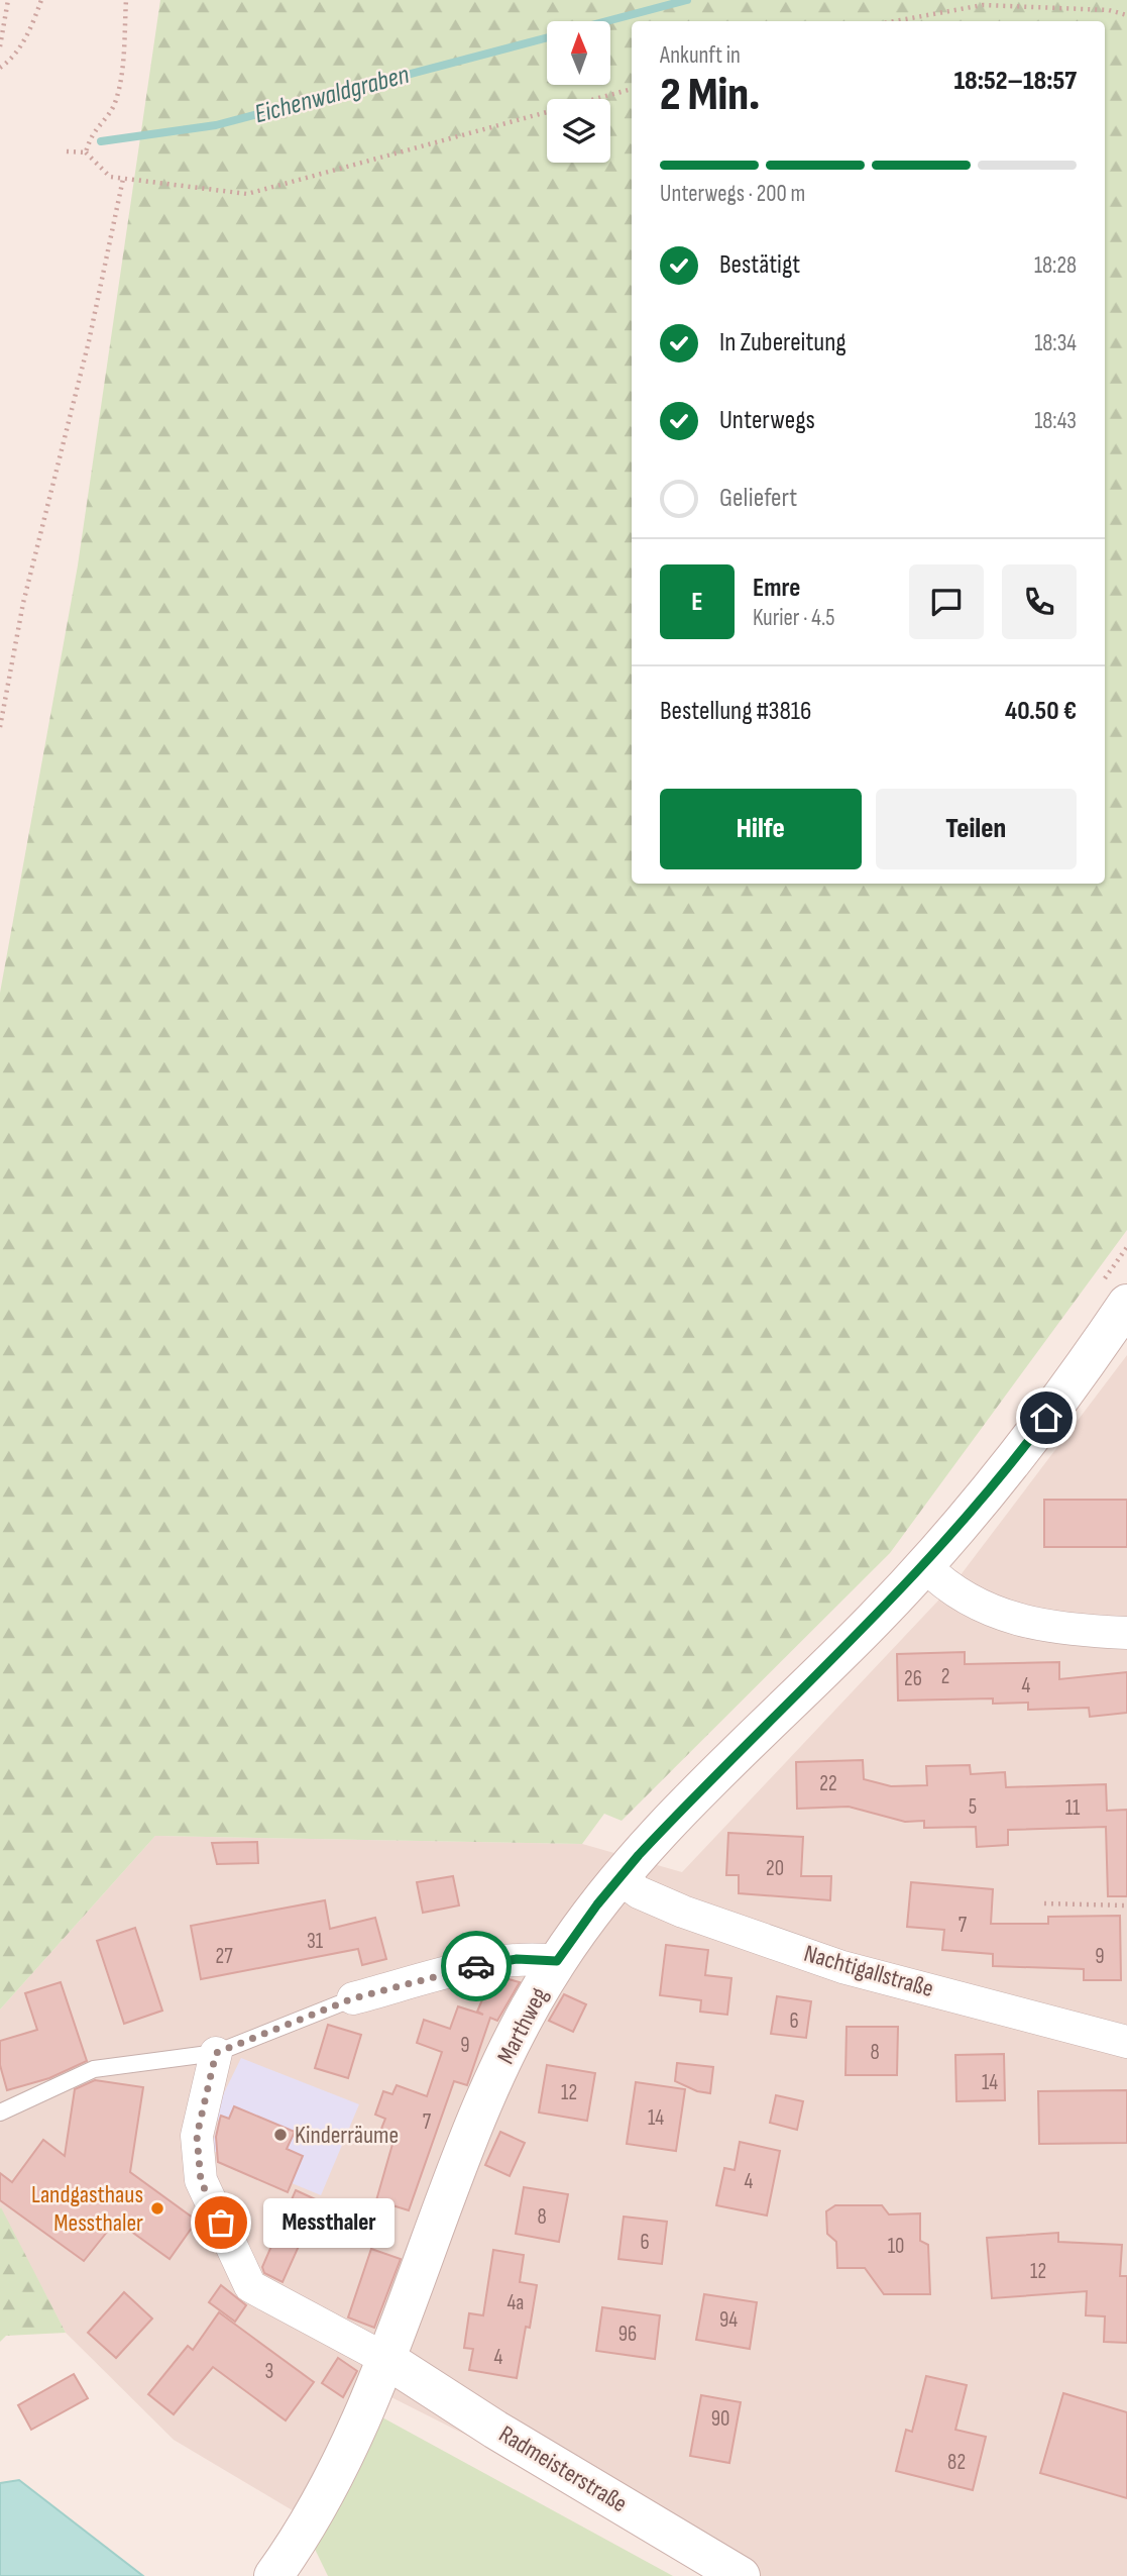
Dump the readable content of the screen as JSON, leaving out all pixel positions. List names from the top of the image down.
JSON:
{
  "streets": {
    "main road": ["Marthweg", "Radmeisterstraße"],
    "street": ["Nachtigallstraße"]
  },
  "crossings": [
    ["Nachtigallstraße", "Marthweg"],
    ["Marthweg", "Radmeisterstraße"]
  ],
  "water": ["Eichenwaldgraben"],
  "places": ["Kinderräume", "Landgasthaus Messthaler", "Messthaler"],
  "house_numbers": [
    "2",
    "26",
    "4",
    "22",
    "5",
    "11",
    "20",
    "7",
    "31",
    "27",
    "9",
    "6",
    "9",
    "8",
    "14",
    "12",
    "14",
    "7",
    "4",
    "8",
    "6",
    "10",
    "12",
    "4a",
    "94",
    "96",
    "4",
    "3",
    "90",
    "82"
  ],
  "north": "top",
  "page": {
    "heading": ["2 Min.", "Ankunft in", "18:52–18:57"],
    "panel": [
      "Emre",
      "Kurier · 4.5",
      "Bestellung #3816",
      "40.50 €"
    ],
    "bar": "Unterwegs · 200 m",
    "list": [
      ["Bestätigt", "18:28"],
      ["In Zubereitung", "18:34"],
      ["Unterwegs", "18:43"],
      "Geliefert"
    ],
    "round": "E",
    "buttons": ["Hilfe", "Teilen"],
    "bubble": "Messthaler"
  }
}
